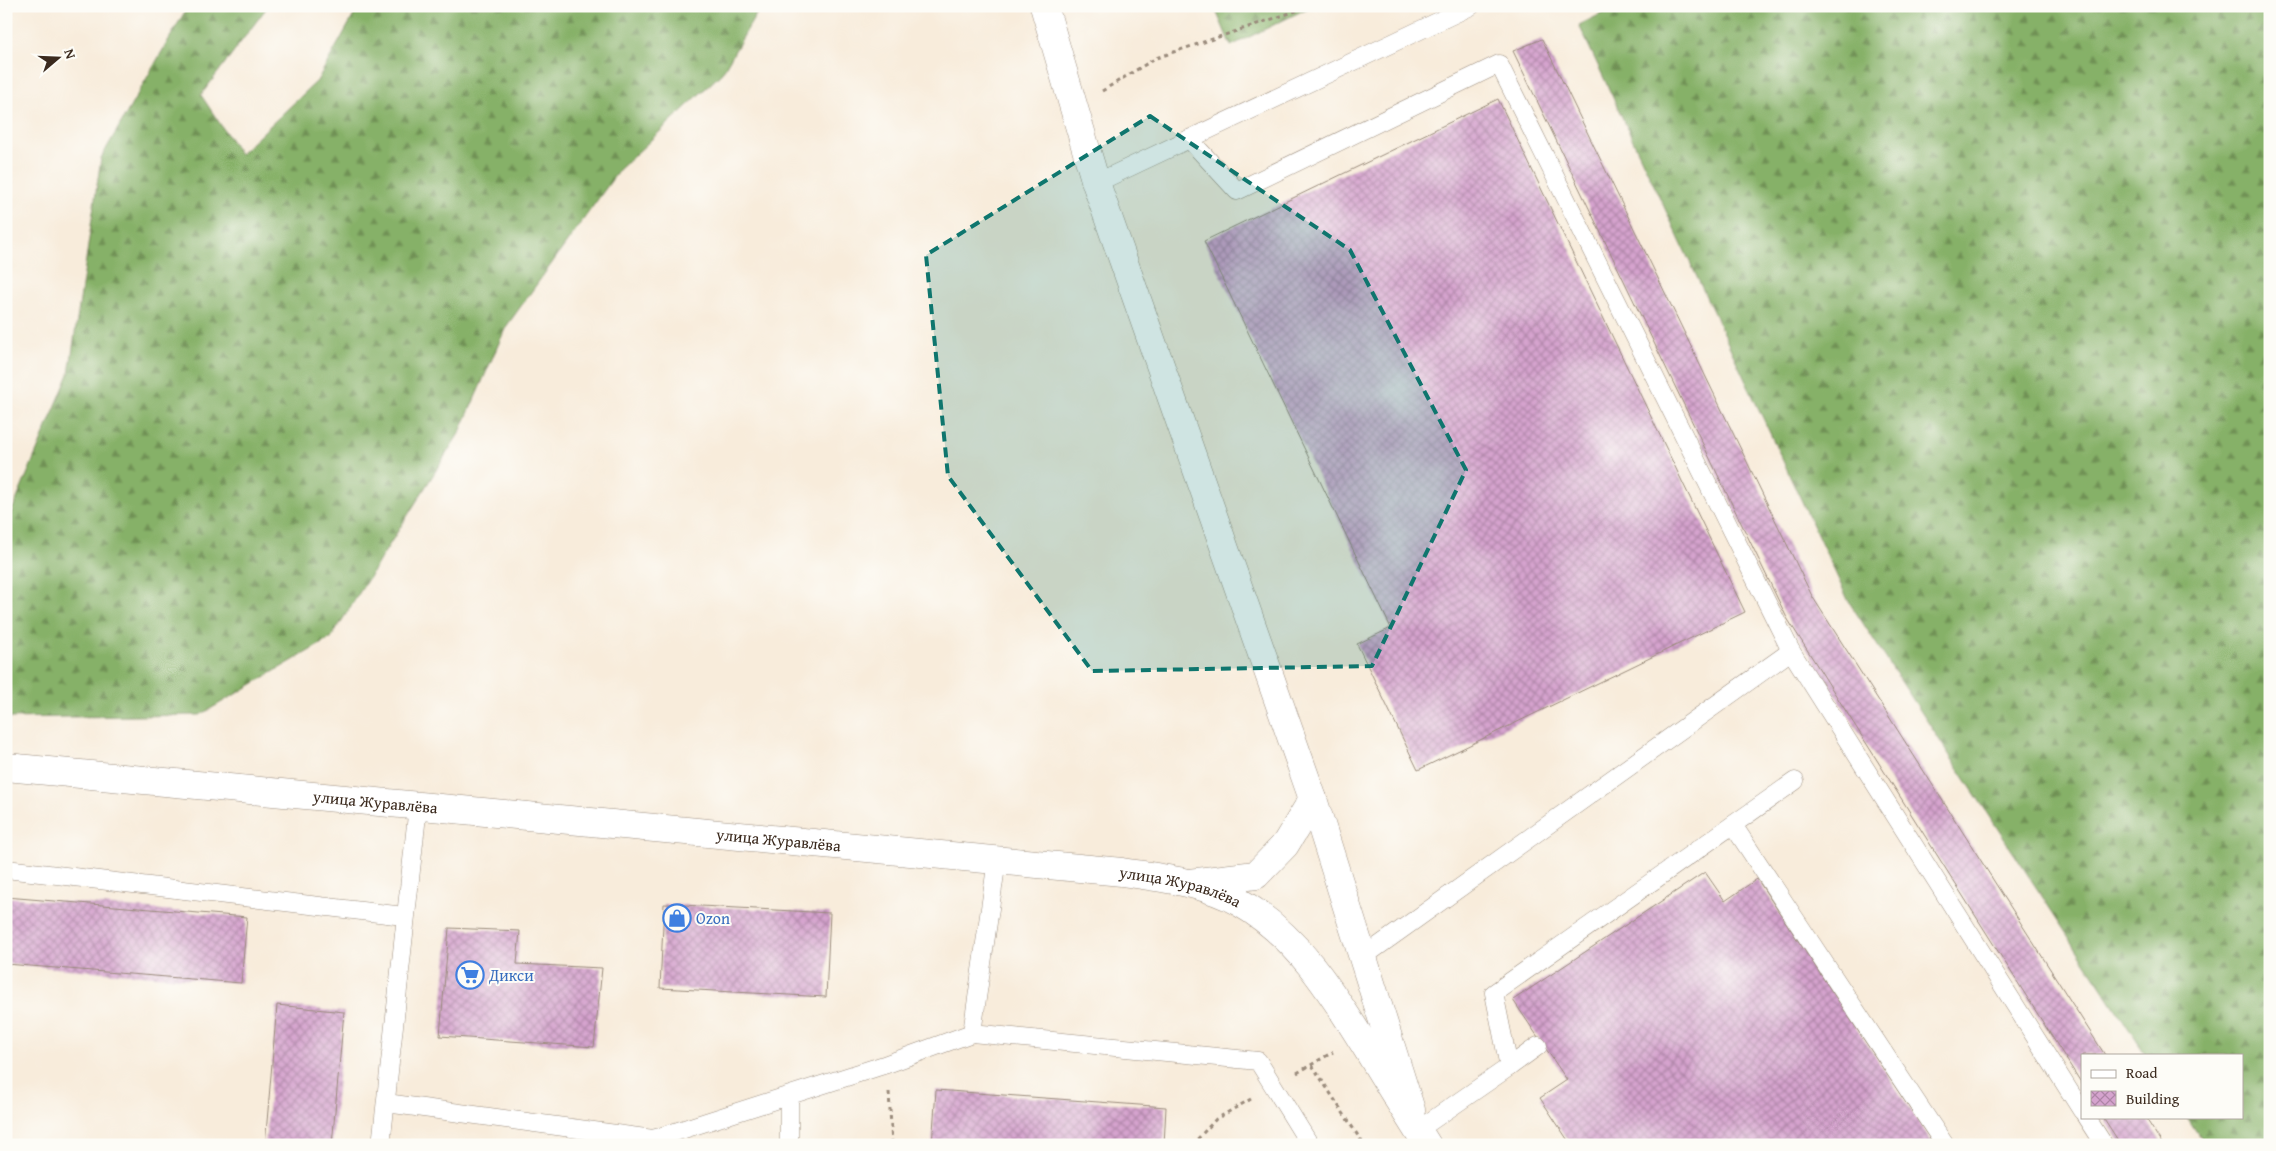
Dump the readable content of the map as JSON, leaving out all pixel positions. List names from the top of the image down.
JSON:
{
  "streets": {
    "street": ["улица Журавлёва"]
  },
  "places": {
    "shop": ["Ozon"],
    "supermarket": ["Дикси"]
  },
  "legend": ["Road", "Building"],
  "north": "right"
}
